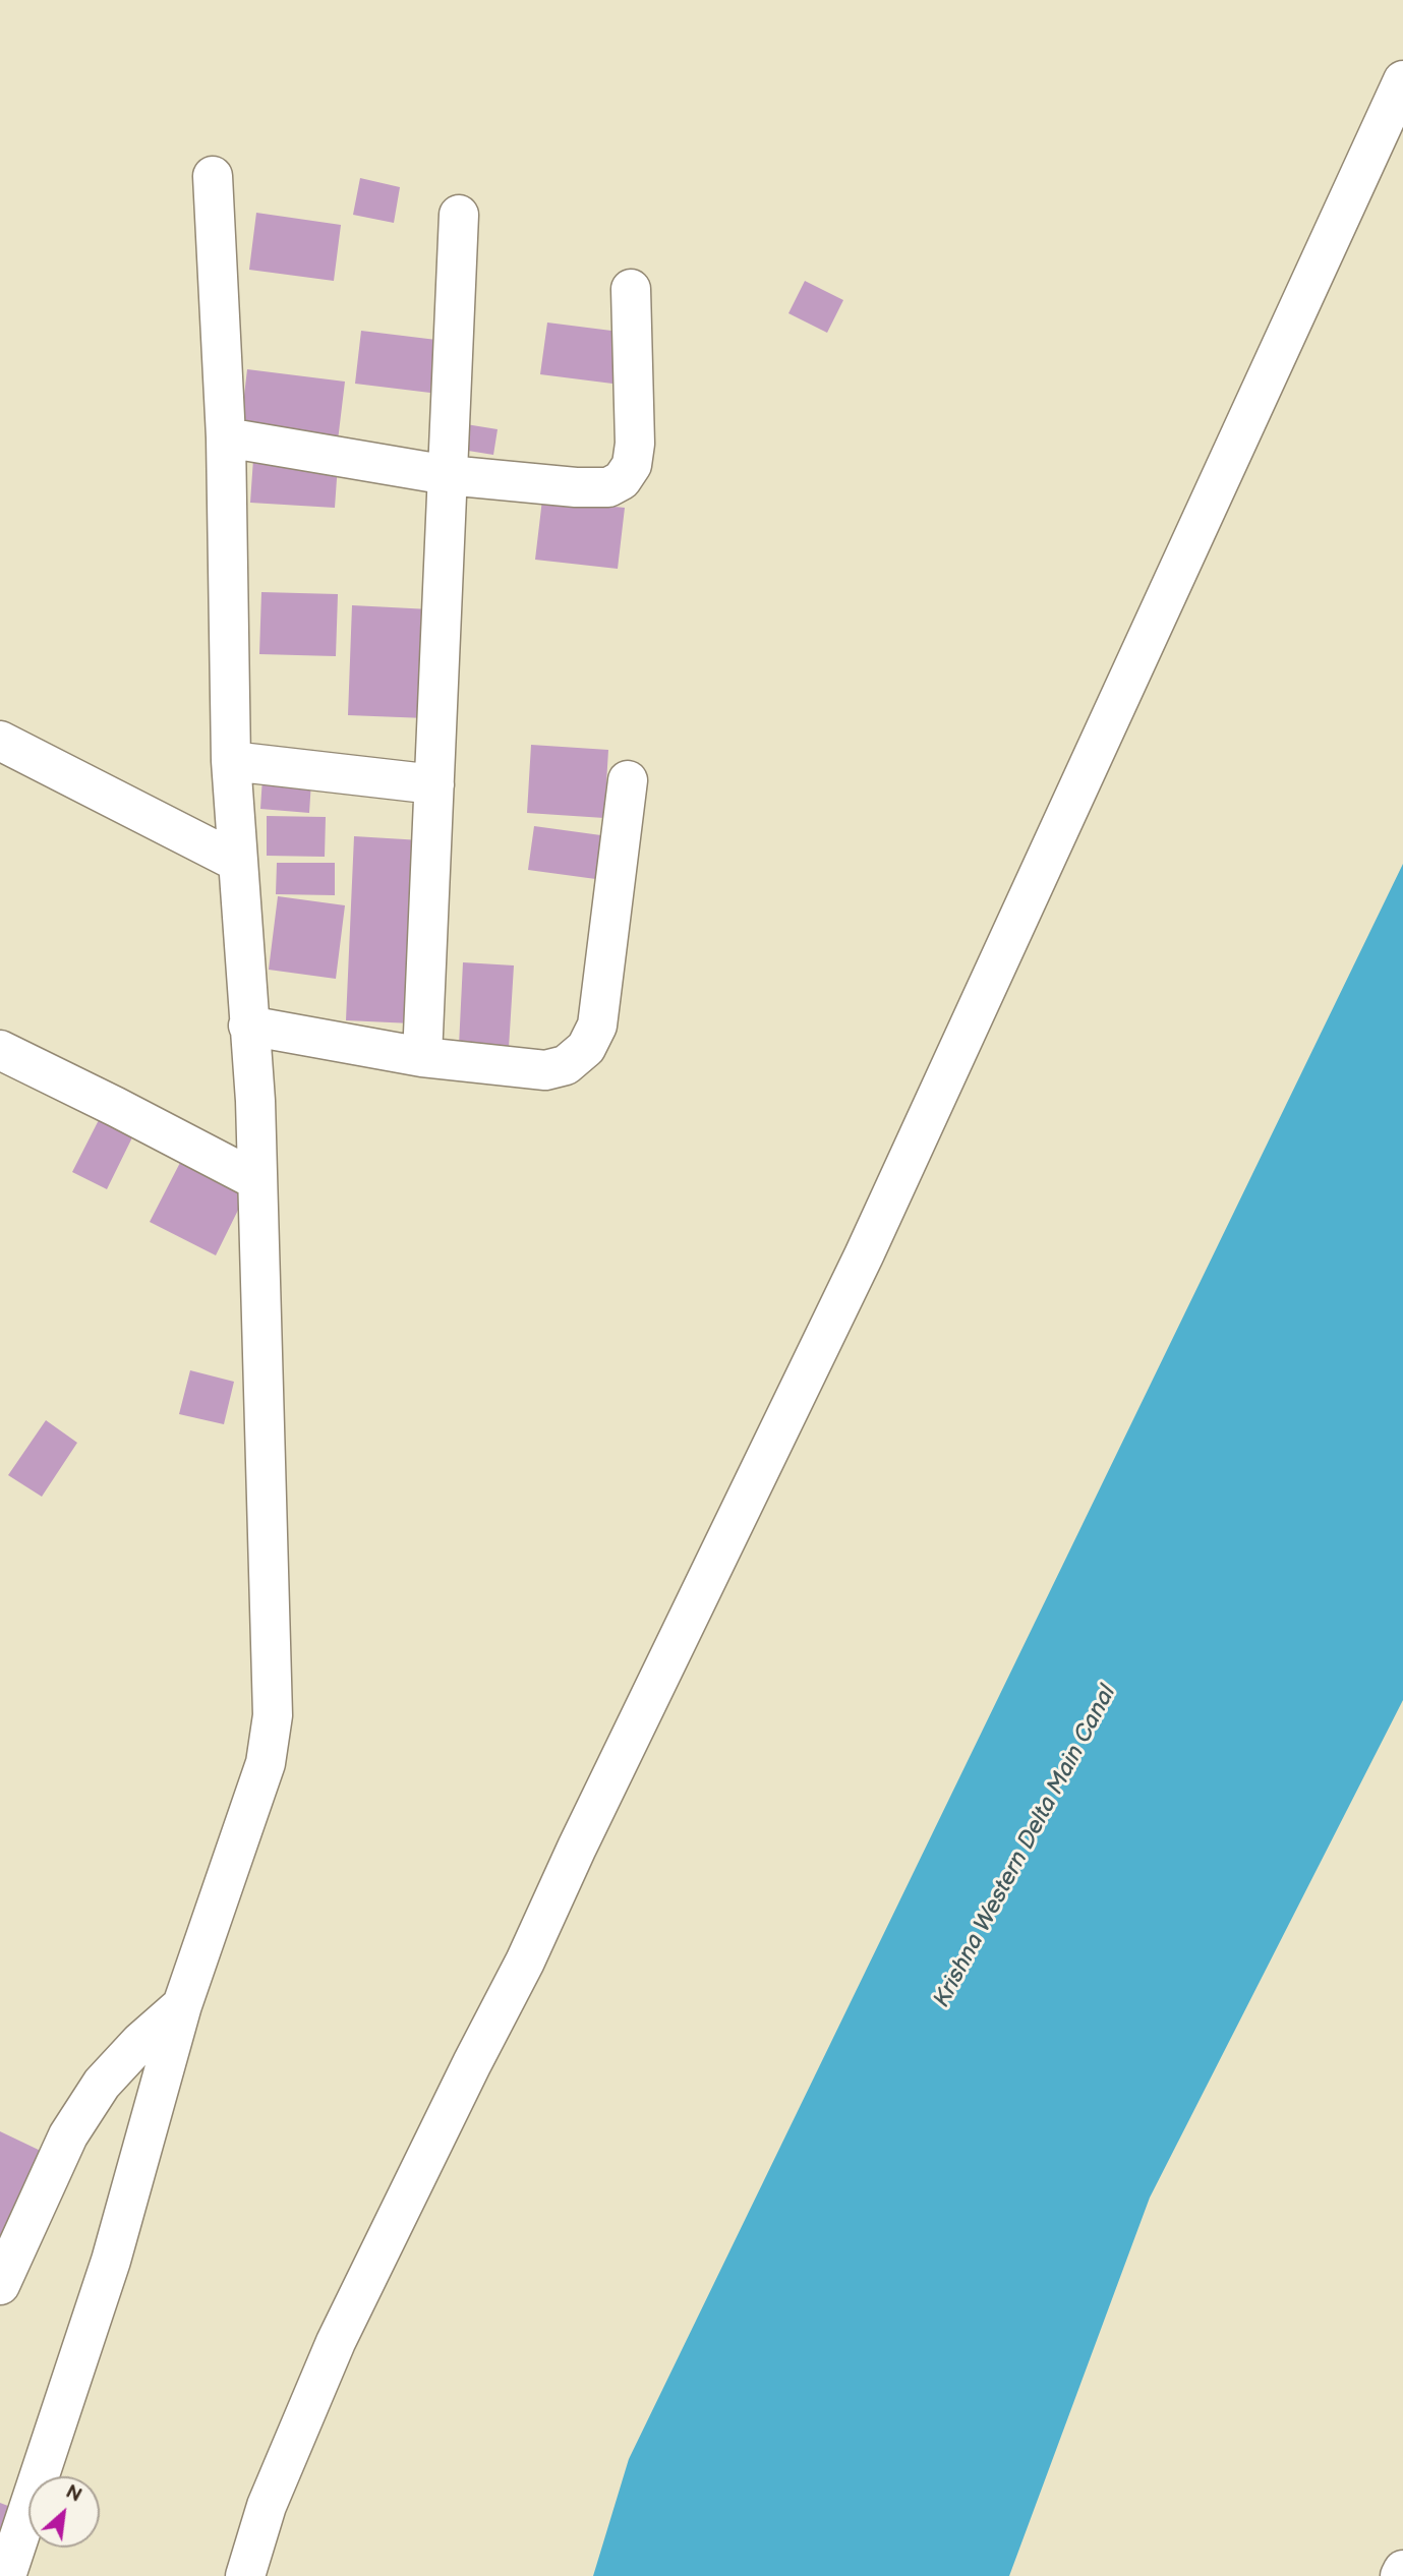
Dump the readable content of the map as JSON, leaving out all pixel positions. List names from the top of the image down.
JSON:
{
  "water": ["Krishna Western Delta Main Canal"],
  "north": "top right"
}
